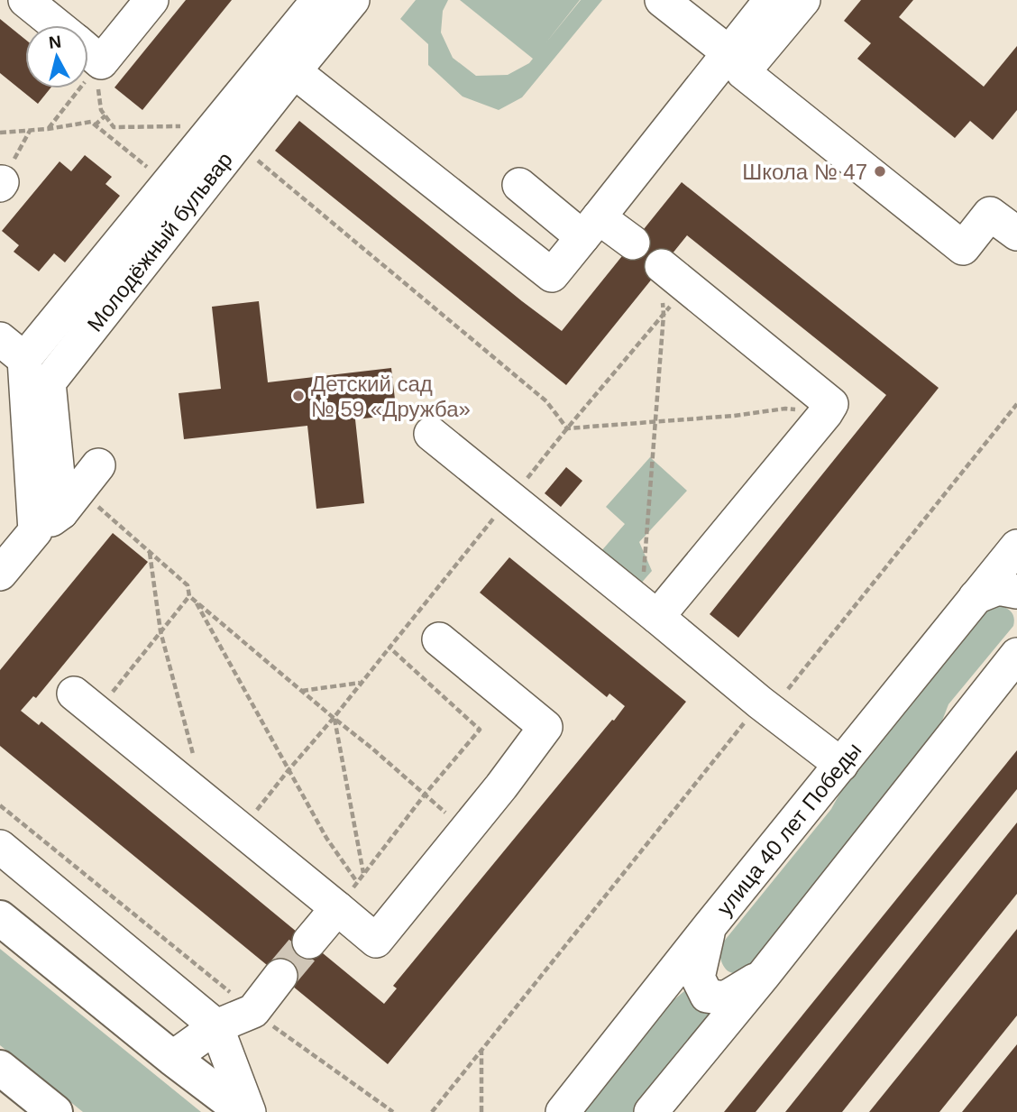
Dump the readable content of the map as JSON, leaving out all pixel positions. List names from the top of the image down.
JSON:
{
  "streets": {
    "street": ["Молодёжный бульвар", "улица 40 лет Победы"]
  },
  "places": ["Школа № 47", "Детский сад № 59 «Дружба»"],
  "north": "top"
}
